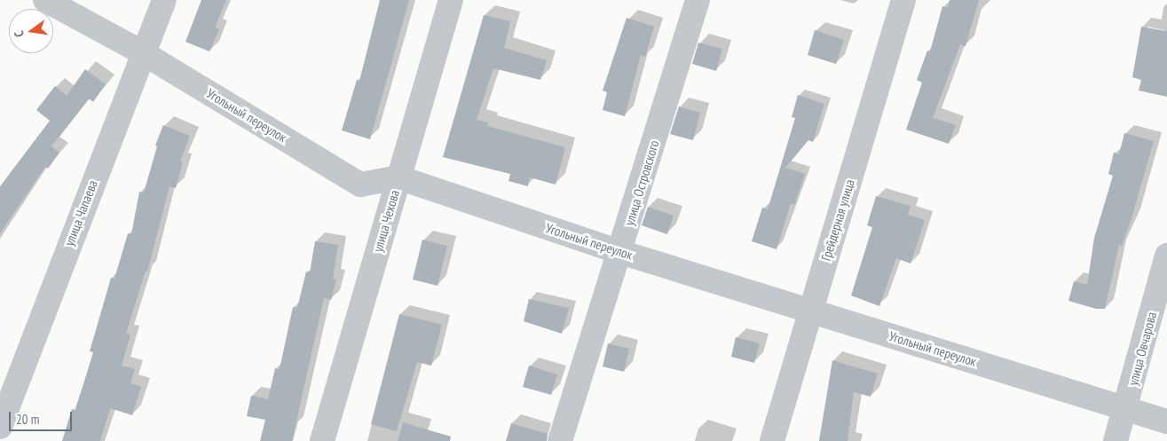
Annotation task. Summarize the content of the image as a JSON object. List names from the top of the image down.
{
  "streets": {
    "street": [
      "Угольный переулок",
      "улица Островского",
      "улица Чапаева",
      "Грейдерная улица",
      "улица Чехова",
      "улица Овчарова"
    ]
  },
  "crossings": [
    ["Угольный переулок", "улица Островского"],
    ["Угольный переулок", "улица Чапаева"],
    ["Угольный переулок", "Грейдерная улица"],
    ["Угольный переулок", "улица Чехова"],
    ["Угольный переулок", "улица Овчарова"]
  ],
  "scale_bar": "20 m",
  "north": "left"
}
